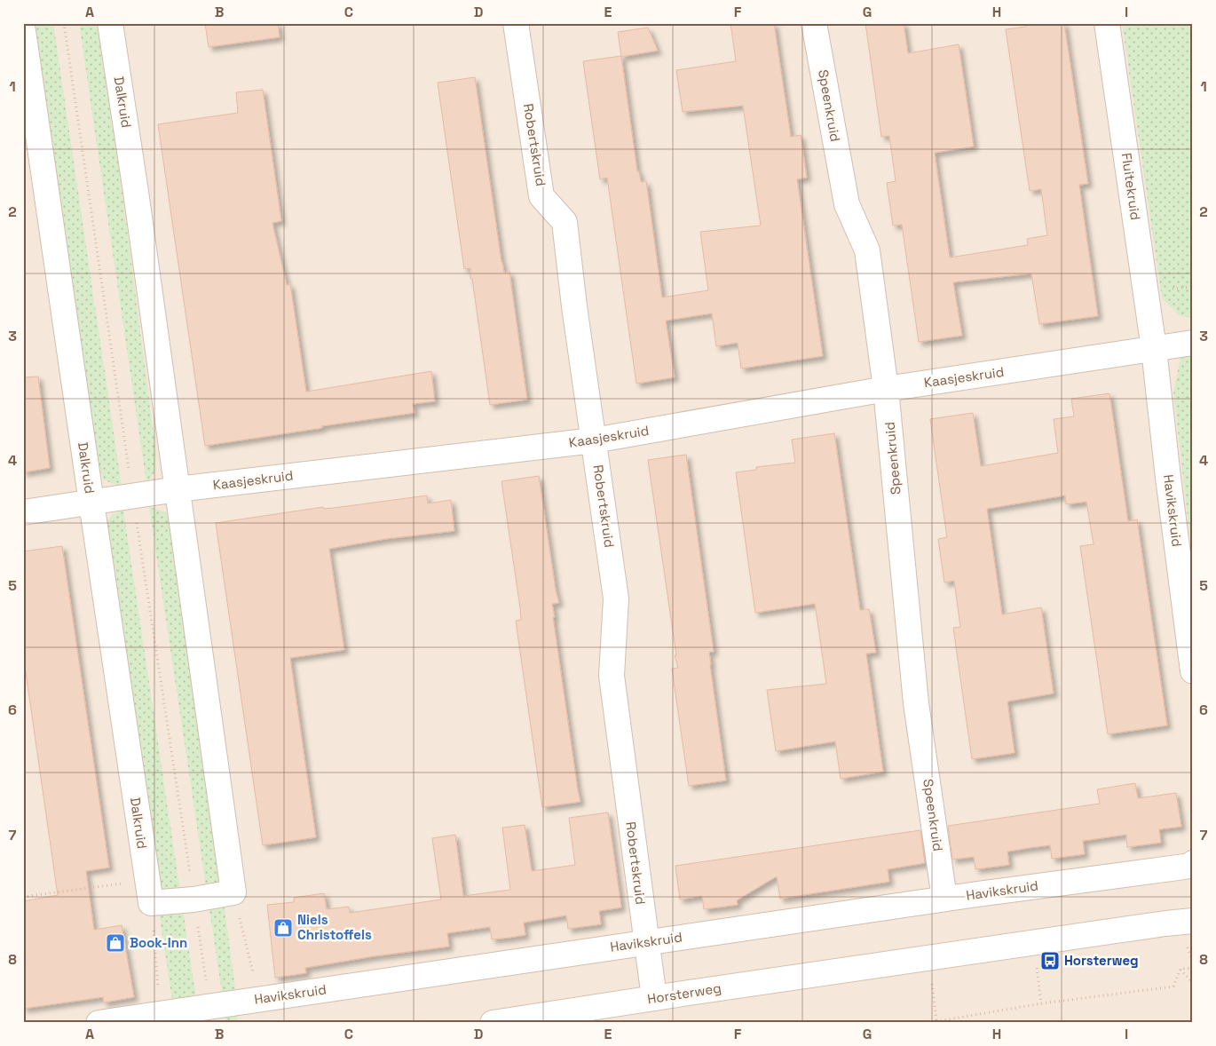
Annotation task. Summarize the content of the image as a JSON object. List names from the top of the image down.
{
  "streets": {
    "street": [
      "Dalkruid",
      "Speenkruid",
      "Robertskruid",
      "Fluitekruid",
      "Kaasjeskruid",
      "Havikskruid",
      "Horsterweg"
    ]
  },
  "crossings": [
    ["Dalkruid", "Kaasjeskruid"],
    ["Speenkruid", "Kaasjeskruid"],
    ["Speenkruid", "Havikskruid"],
    ["Robertskruid", "Kaasjeskruid"],
    ["Robertskruid", "Havikskruid"],
    ["Robertskruid", "Horsterweg"],
    ["Fluitekruid", "Kaasjeskruid"],
    ["Fluitekruid", "Havikskruid"],
    ["Kaasjeskruid", "Havikskruid"]
  ],
  "places": {
    "shop": ["Niels Christoffels", "Book-Inn"],
    "bus stop": ["Horsterweg"]
  },
  "grid": {
    "columns": [
      "A",
      "B",
      "C",
      "D",
      "E",
      "F",
      "G",
      "H",
      "I"
    ],
    "rows": [
      "1",
      "2",
      "3",
      "4",
      "5",
      "6",
      "7",
      "8"
    ]
  }
}
